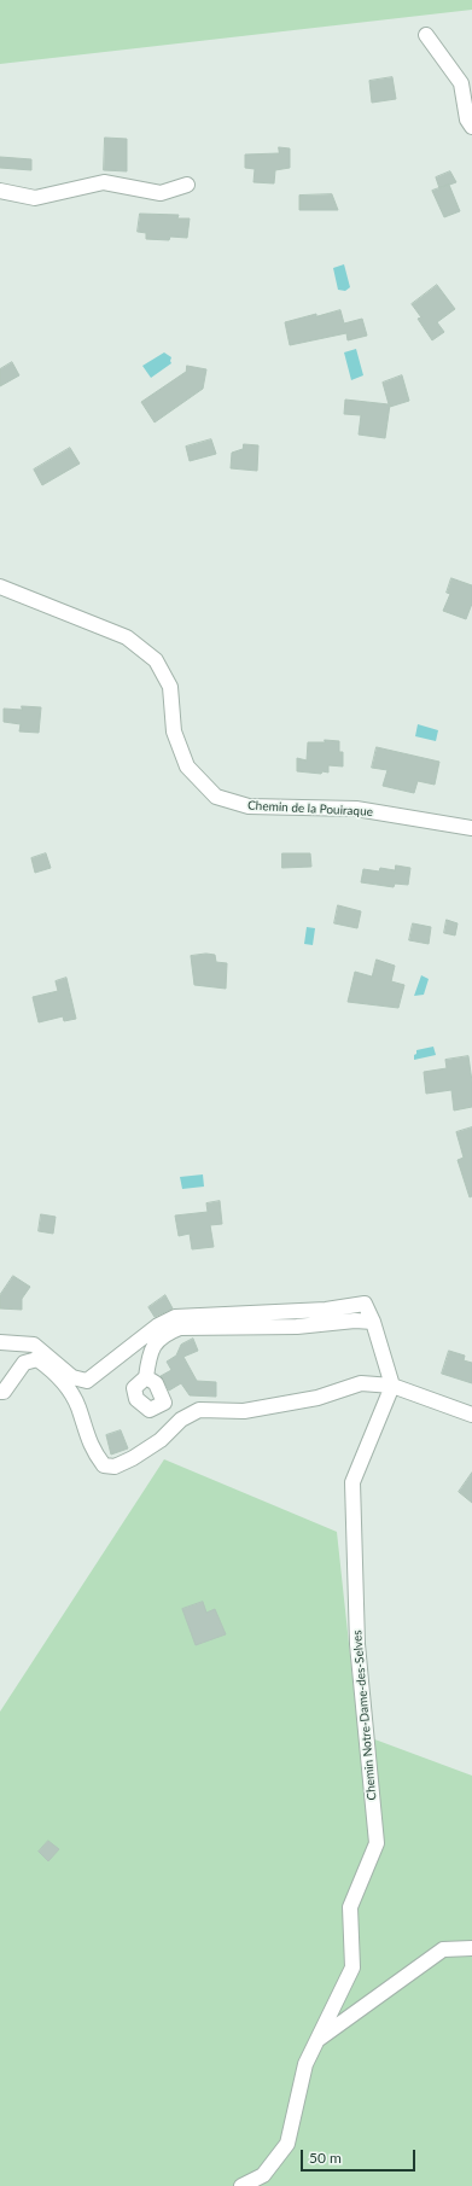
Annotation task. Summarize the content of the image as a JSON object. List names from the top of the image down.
{
  "streets": {
    "street": ["Chemin de la Pouiraque", "Chemin Notre-Dame-des-Selves"]
  },
  "scale_bar": "50 m"
}
